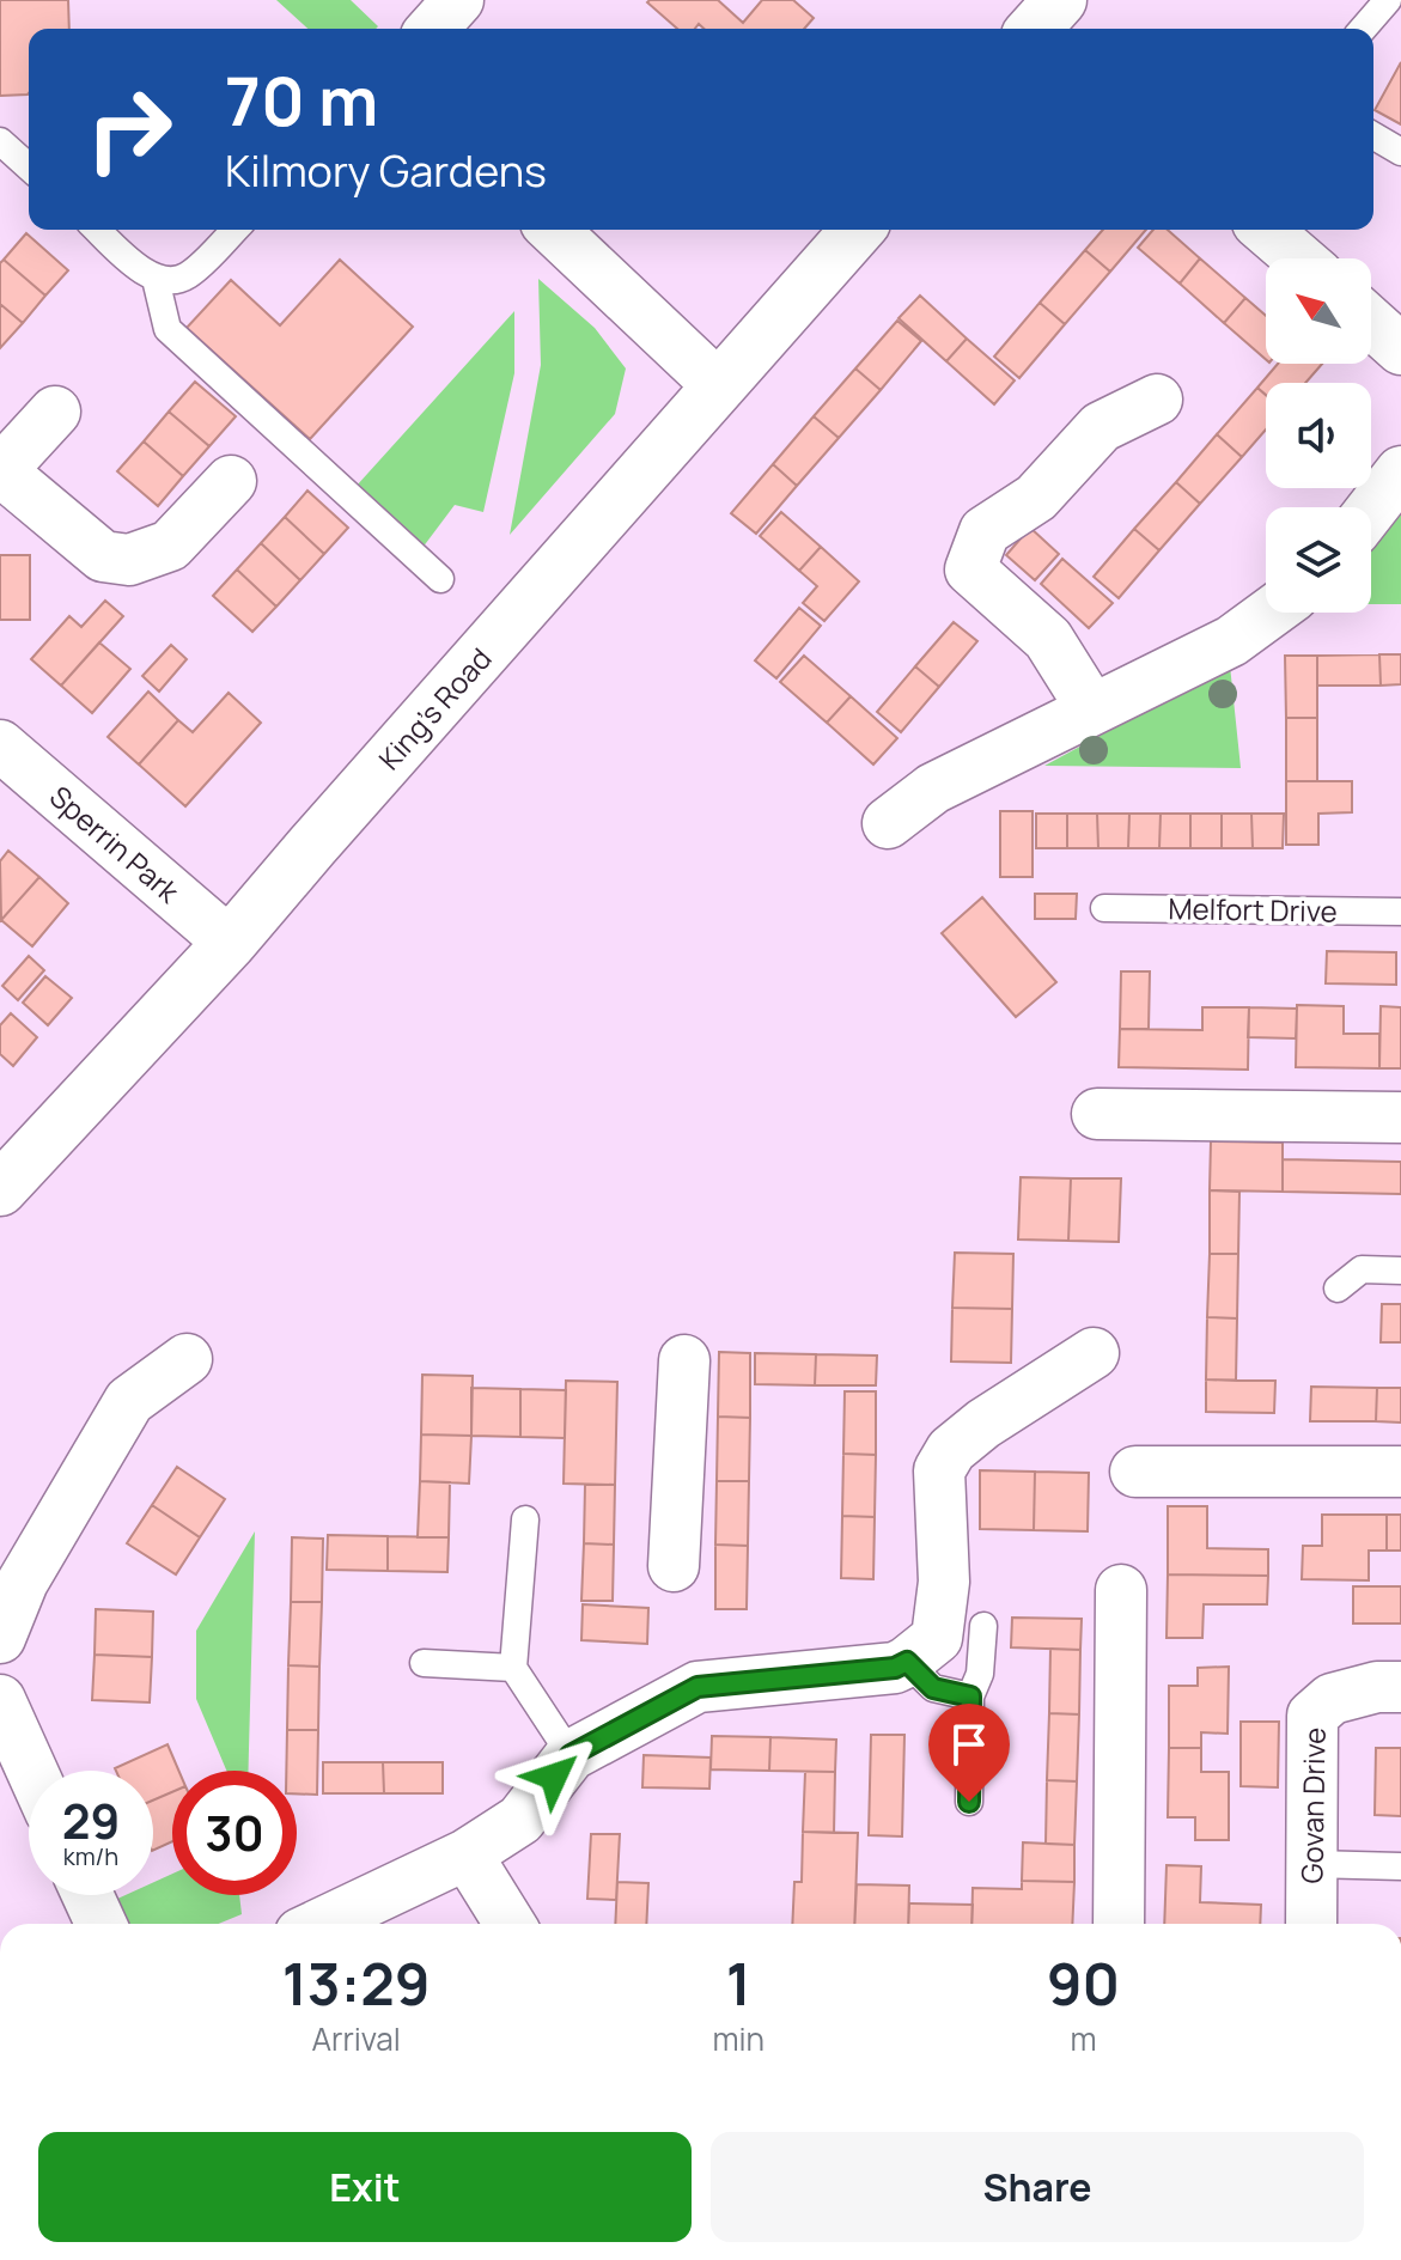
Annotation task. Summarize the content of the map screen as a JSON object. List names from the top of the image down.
{
  "streets": {
    "street": ["King's Road", "Sperrin Park", "Govan Drive"],
    "lane": ["Melfort Drive"]
  },
  "crossings": [
    ["King's Road", "Sperrin Park"]
  ],
  "north": "top left",
  "page": {
    "turn": ["70 m", "Kilmory Gardens"],
    "speed": "29 km/h",
    "limit": "30",
    "eta": [
      "13:29",
      "Arrival",
      "1",
      "min",
      "90",
      "m"
    ],
    "buttons": ["Exit", "Share"]
  }
}
